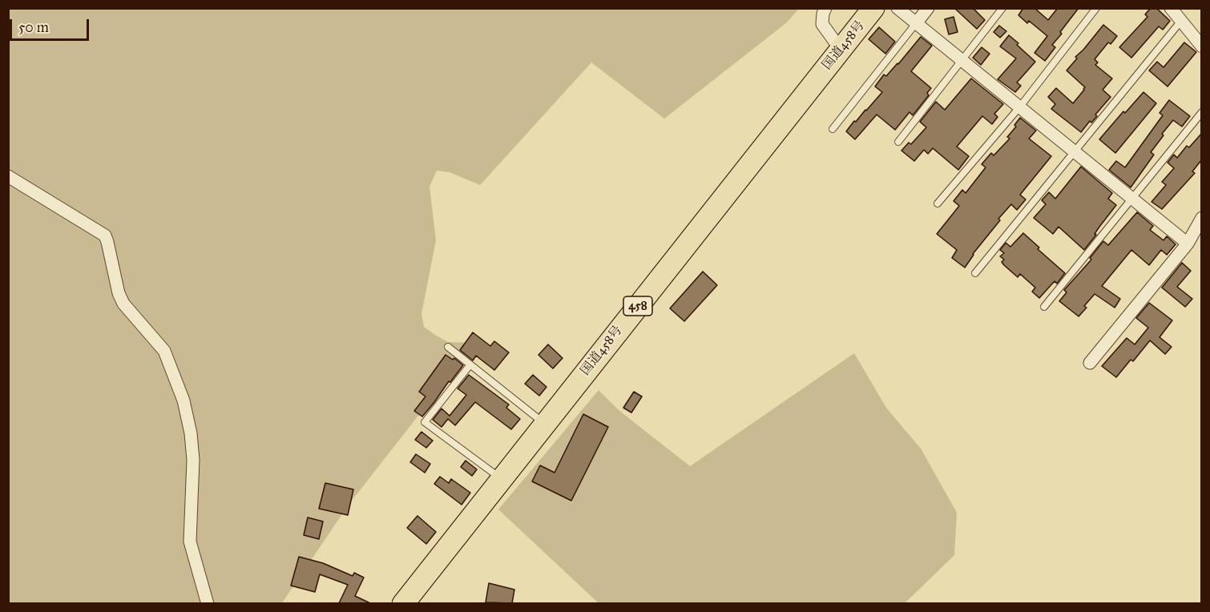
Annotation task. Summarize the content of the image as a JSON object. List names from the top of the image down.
{
  "streets": {
    "highway": ["国道458号", "458"]
  },
  "scale_bar": "50 m"
}
